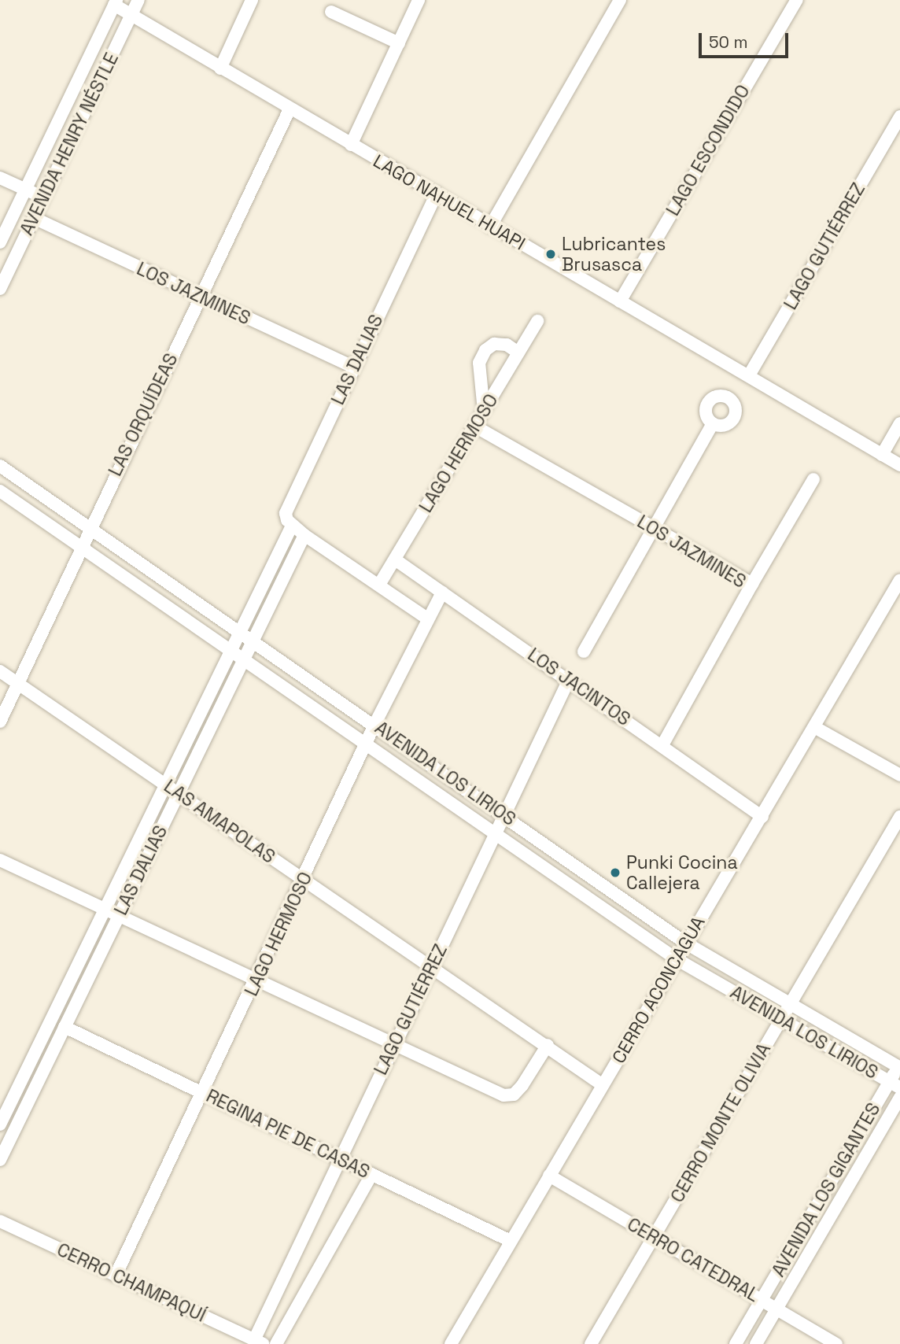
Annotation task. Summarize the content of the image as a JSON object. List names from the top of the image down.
{
  "streets": {
    "street": [
      "AVENIDA HENRY NÉSTLE",
      "LAGO ESCONDIDO",
      "LAGO NAHUEL HUAPI",
      "LAGO GUTIÉRREZ",
      "LOS JAZMINES",
      "LAS DALIAS",
      "LAS ORQUÍDEAS",
      "LAGO HERMOSO",
      "LOS JACINTOS",
      "AVENIDA LOS LIRIOS",
      "LAS AMAPOLAS",
      "CERRO ACONCAGUA",
      "CERRO MONTE OLIVIA",
      "REGINA PIE DE CASAS",
      "AVENIDA LOS GIGANTES",
      "CERRO CATEDRAL",
      "CERRO CHAMPAQUÍ"
    ]
  },
  "crossings": [
    ["AVENIDA HENRY NÉSTLE", "LAGO NAHUEL HUAPI"],
    ["AVENIDA HENRY NÉSTLE", "LOS JAZMINES"],
    ["LAGO ESCONDIDO", "LAGO NAHUEL HUAPI"],
    ["LAGO NAHUEL HUAPI", "LAGO GUTIÉRREZ"],
    ["LAGO NAHUEL HUAPI", "LAS DALIAS"],
    ["LAGO NAHUEL HUAPI", "LAS ORQUÍDEAS"],
    ["LAGO GUTIÉRREZ", "LOS JACINTOS"],
    ["LAGO GUTIÉRREZ", "AVENIDA LOS LIRIOS"],
    ["LAGO GUTIÉRREZ", "LAS AMAPOLAS"],
    ["LAGO GUTIÉRREZ", "REGINA PIE DE CASAS"],
    ["LAGO GUTIÉRREZ", "CERRO CHAMPAQUÍ"],
    ["LOS JAZMINES", "LAS DALIAS"],
    ["LOS JAZMINES", "LAS ORQUÍDEAS"],
    ["LOS JAZMINES", "LAGO HERMOSO"],
    ["LOS JAZMINES", "LOS JACINTOS"],
    ["LAS DALIAS", "AVENIDA LOS LIRIOS"],
    ["LAS DALIAS", "LAS AMAPOLAS"],
    ["LAS DALIAS", "REGINA PIE DE CASAS"],
    ["LAS ORQUÍDEAS", "AVENIDA LOS LIRIOS"],
    ["LAS ORQUÍDEAS", "LAS AMAPOLAS"],
    ["LAGO HERMOSO", "LOS JACINTOS"],
    ["LAGO HERMOSO", "AVENIDA LOS LIRIOS"],
    ["LAGO HERMOSO", "LAS AMAPOLAS"],
    ["LAGO HERMOSO", "REGINA PIE DE CASAS"],
    ["LAGO HERMOSO", "CERRO CHAMPAQUÍ"],
    ["LOS JACINTOS", "CERRO ACONCAGUA"],
    ["AVENIDA LOS LIRIOS", "CERRO ACONCAGUA"],
    ["AVENIDA LOS LIRIOS", "CERRO MONTE OLIVIA"],
    ["AVENIDA LOS LIRIOS", "AVENIDA LOS GIGANTES"],
    ["LAS AMAPOLAS", "CERRO ACONCAGUA"],
    ["CERRO ACONCAGUA", "REGINA PIE DE CASAS"],
    ["CERRO ACONCAGUA", "CERRO CATEDRAL"],
    ["CERRO MONTE OLIVIA", "CERRO CATEDRAL"],
    ["AVENIDA LOS GIGANTES", "CERRO CATEDRAL"]
  ],
  "places": ["Lubricantes Brusasca", "Punki Cocina Callejera"],
  "scale_bar": "50 m"
}
